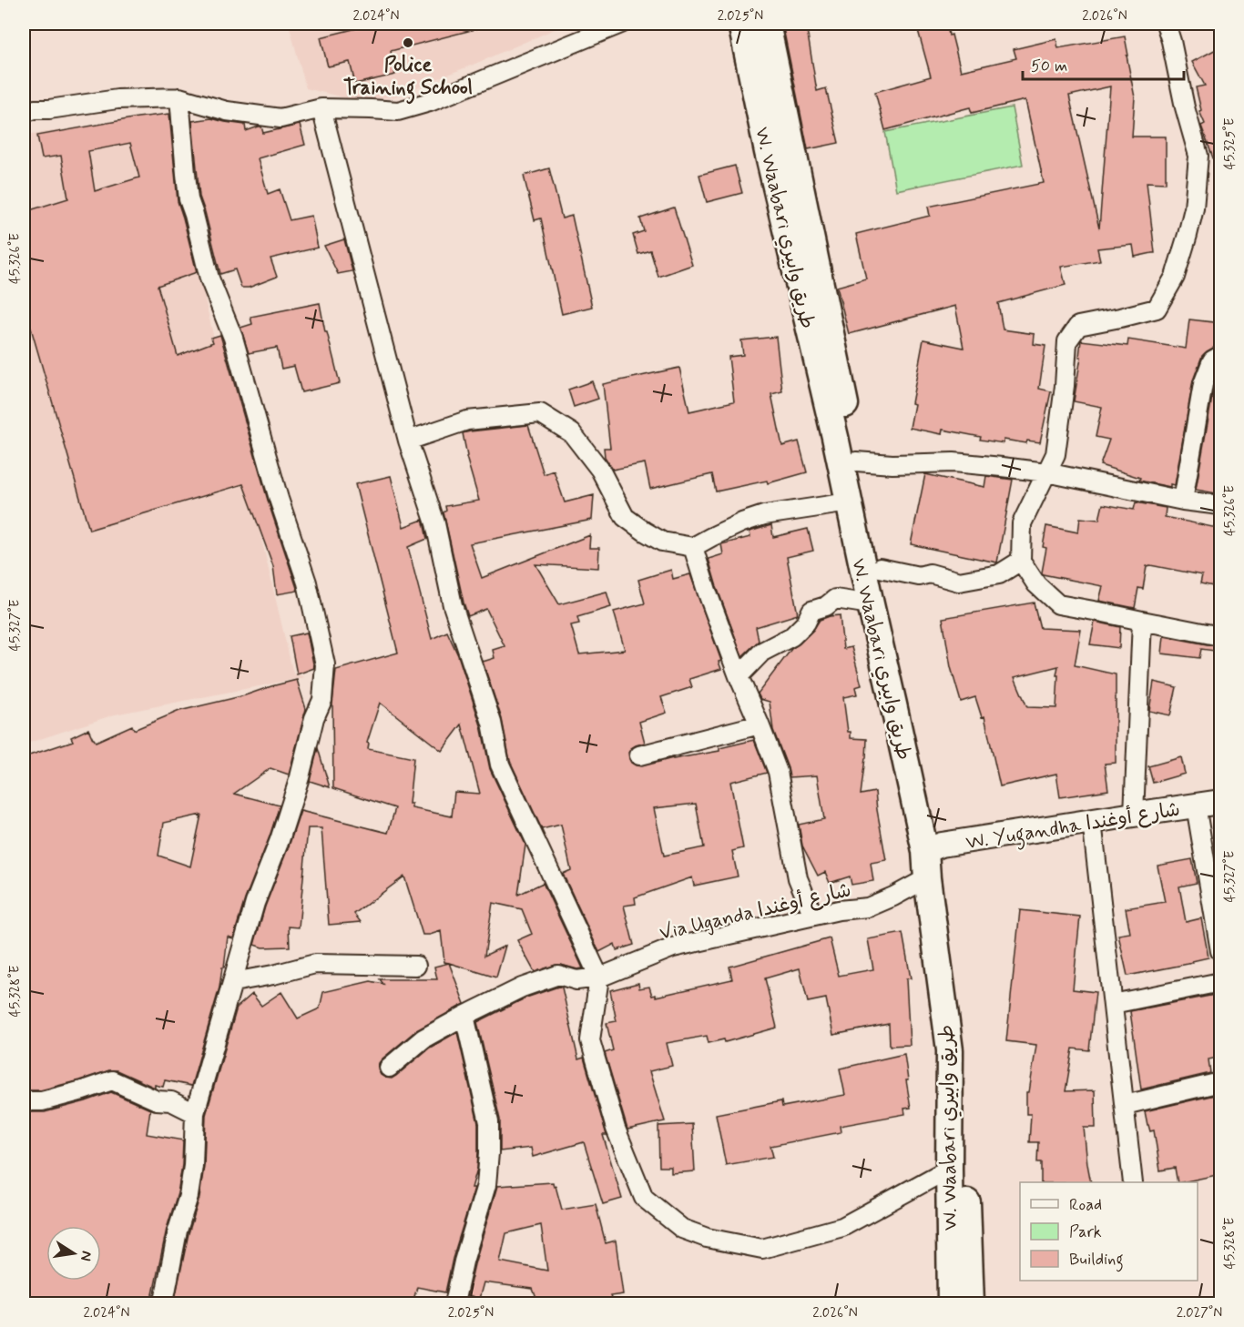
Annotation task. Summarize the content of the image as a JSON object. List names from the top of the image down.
{
  "streets": {
    "main road": ["W. Waabari طريق وابيري"],
    "street": ["W. Yugandha شارع أوغندا", "Via Uganda شارع أوغندا"]
  },
  "crossings": [
    ["W. Waabari طريق وابيري", "W. Yugandha شارع أوغندا"],
    ["W. Waabari طريق وابيري", "Via Uganda شارع أوغندا"]
  ],
  "places": ["Police Training School"],
  "legend": ["Road", "Park", "Building"],
  "scale_bar": "50 m",
  "north": "right",
  "coordinates": [
    "2.024°N",
    "2.025°N",
    "2.026°N",
    "45.325°E",
    "45.326°E",
    "45.327°E",
    "45.328°E",
    "2.027°N"
  ]
}
